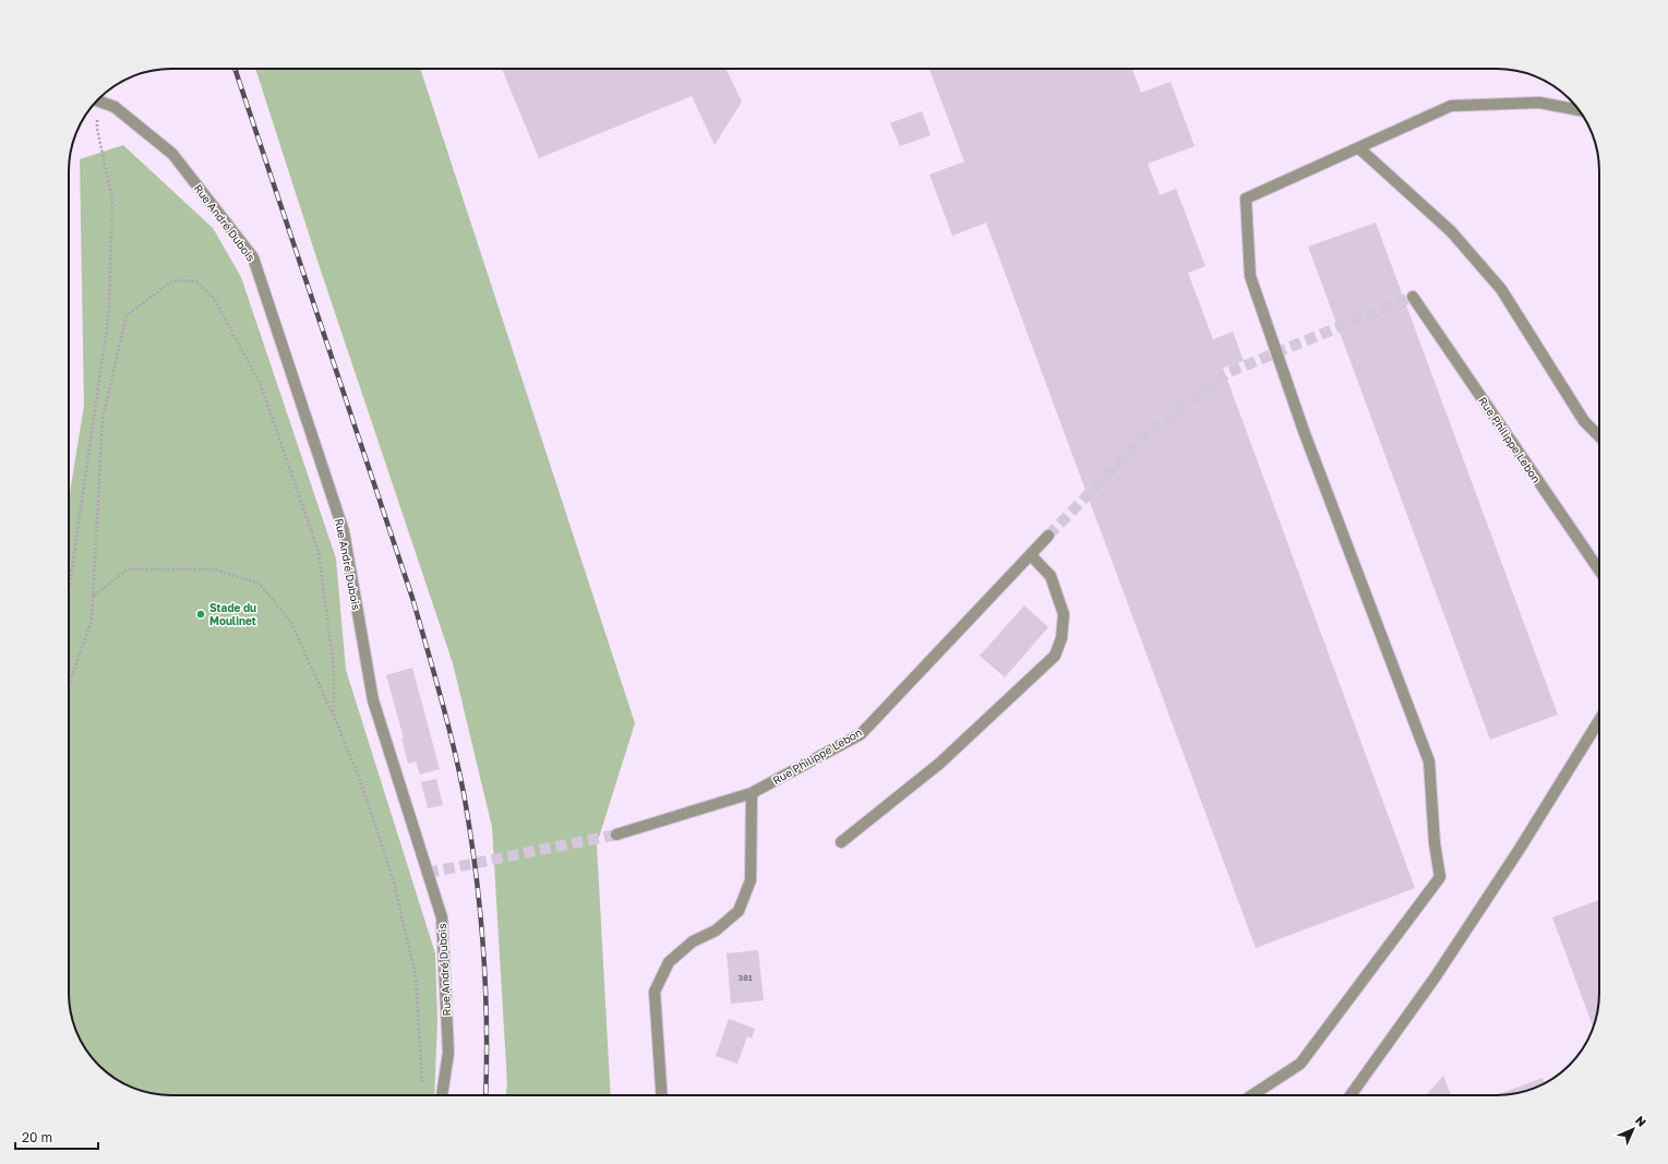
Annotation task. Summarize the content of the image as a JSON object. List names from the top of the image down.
{
  "streets": {
    "street": ["Rue André Dubois", "Rue Philippe Lebon"]
  },
  "places": ["Stade du Moulinet"],
  "house_numbers": ["381"],
  "scale_bar": "20 m",
  "north": "top right"
}
